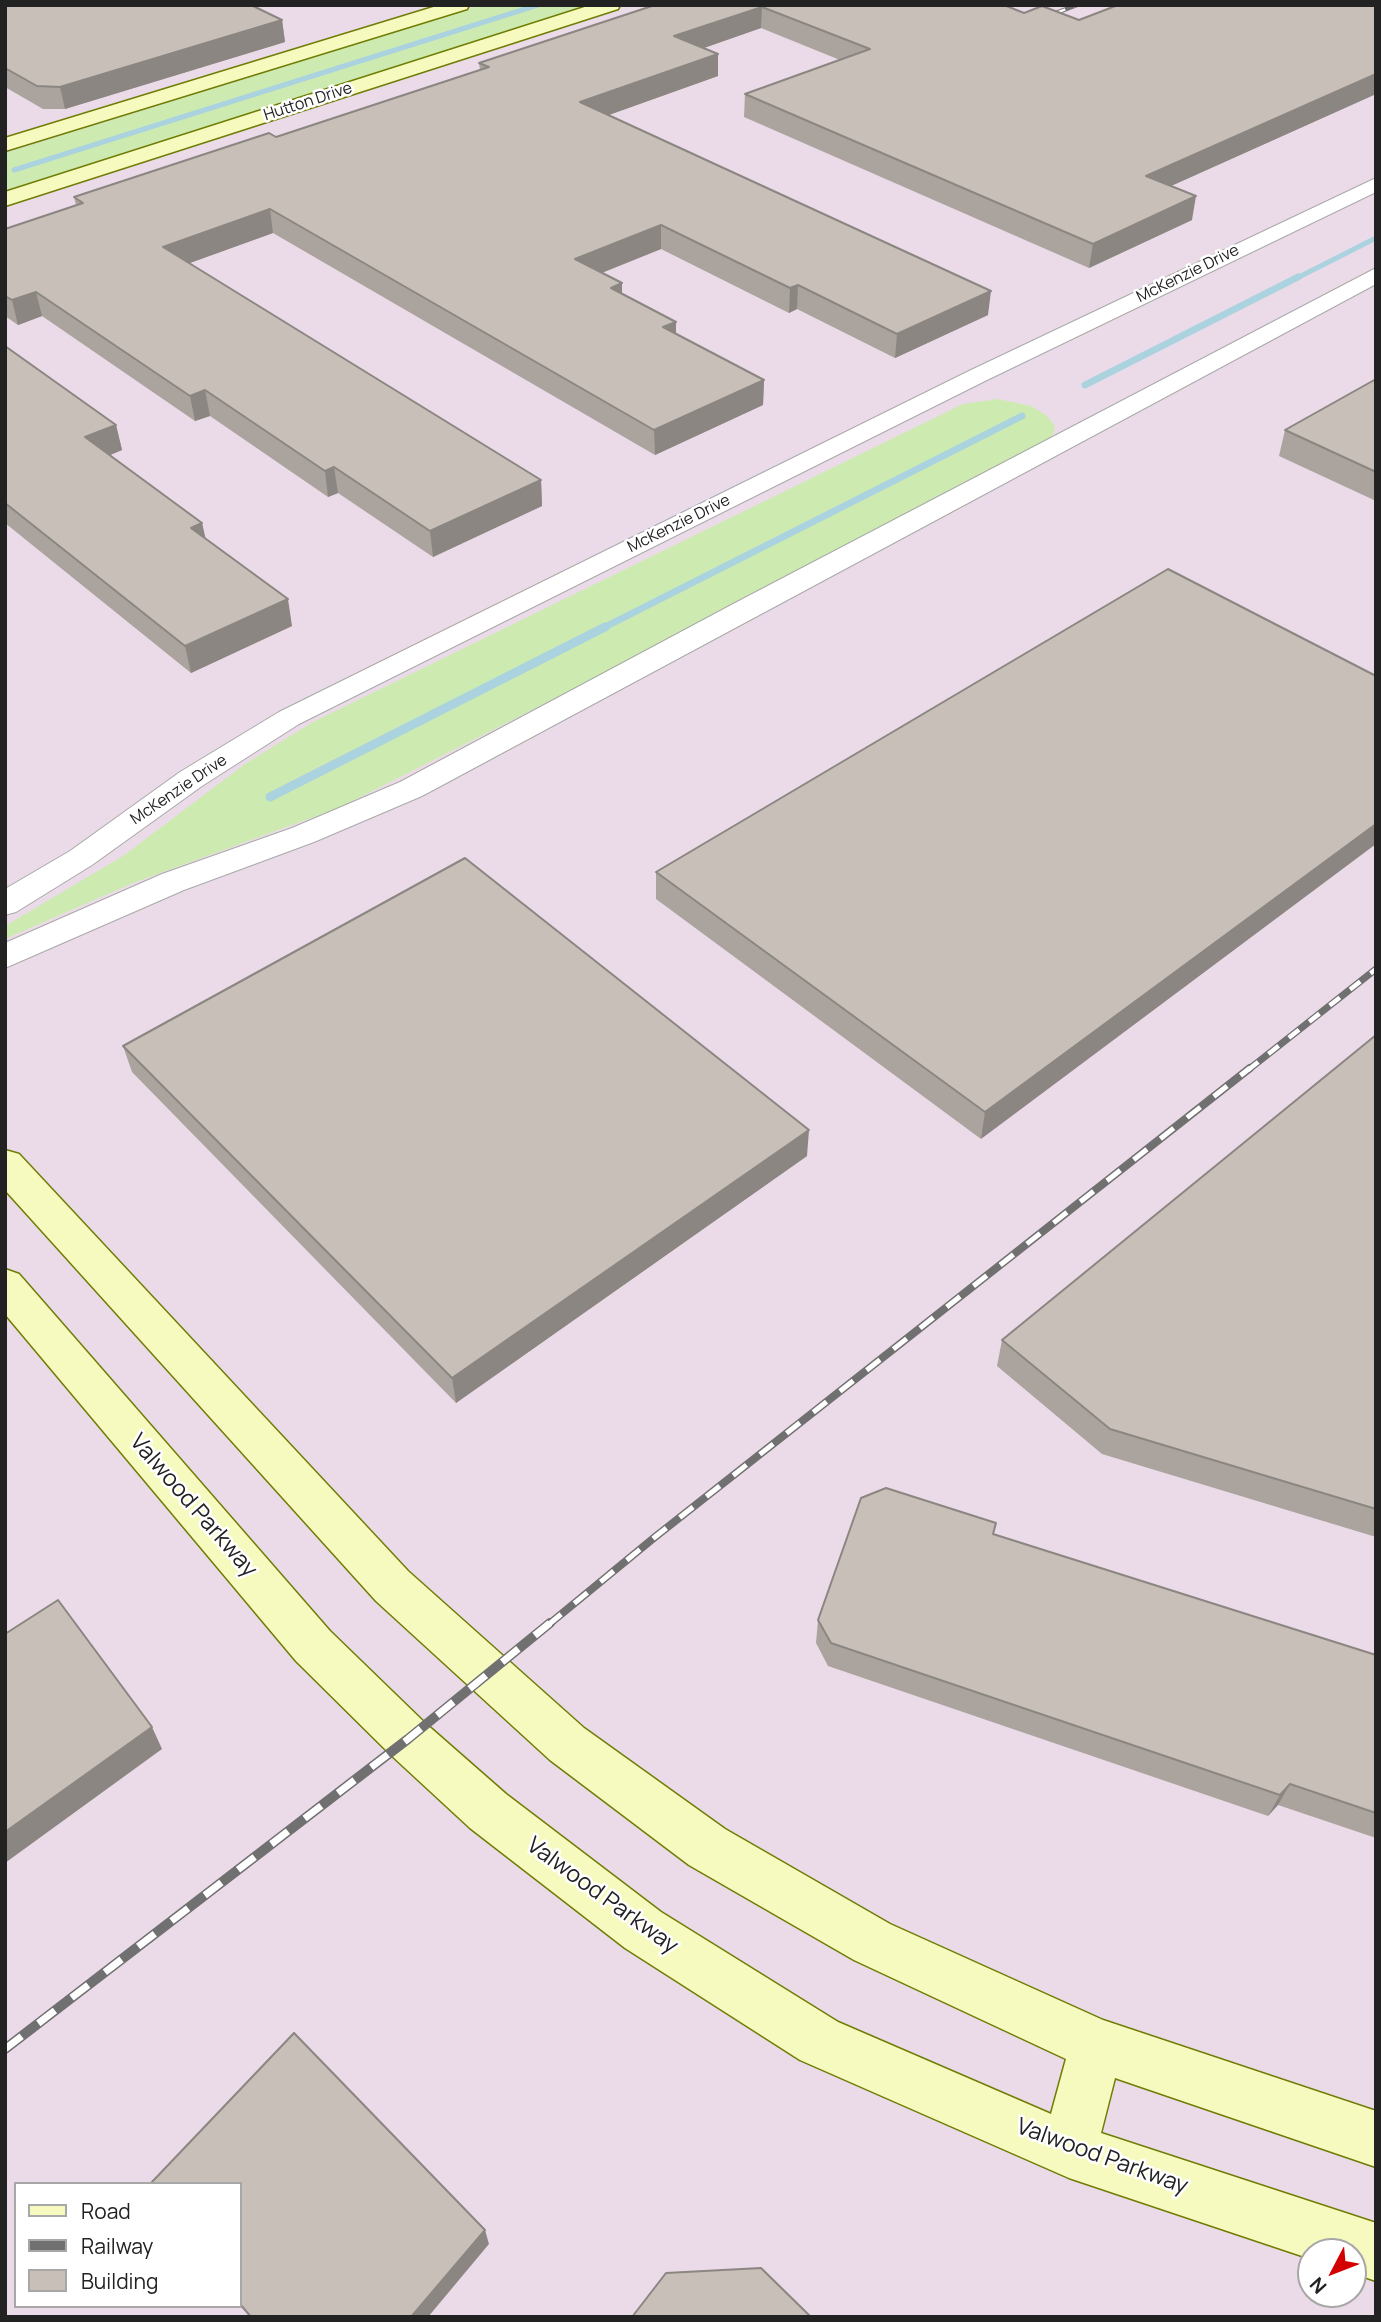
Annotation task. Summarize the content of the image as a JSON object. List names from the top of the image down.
{
  "streets": {
    "main road": ["Hutton Drive", "Valwood Parkway"],
    "street": ["McKenzie Drive"]
  },
  "legend": ["Road", "Railway", "Building"],
  "north": "bottom left"
}
